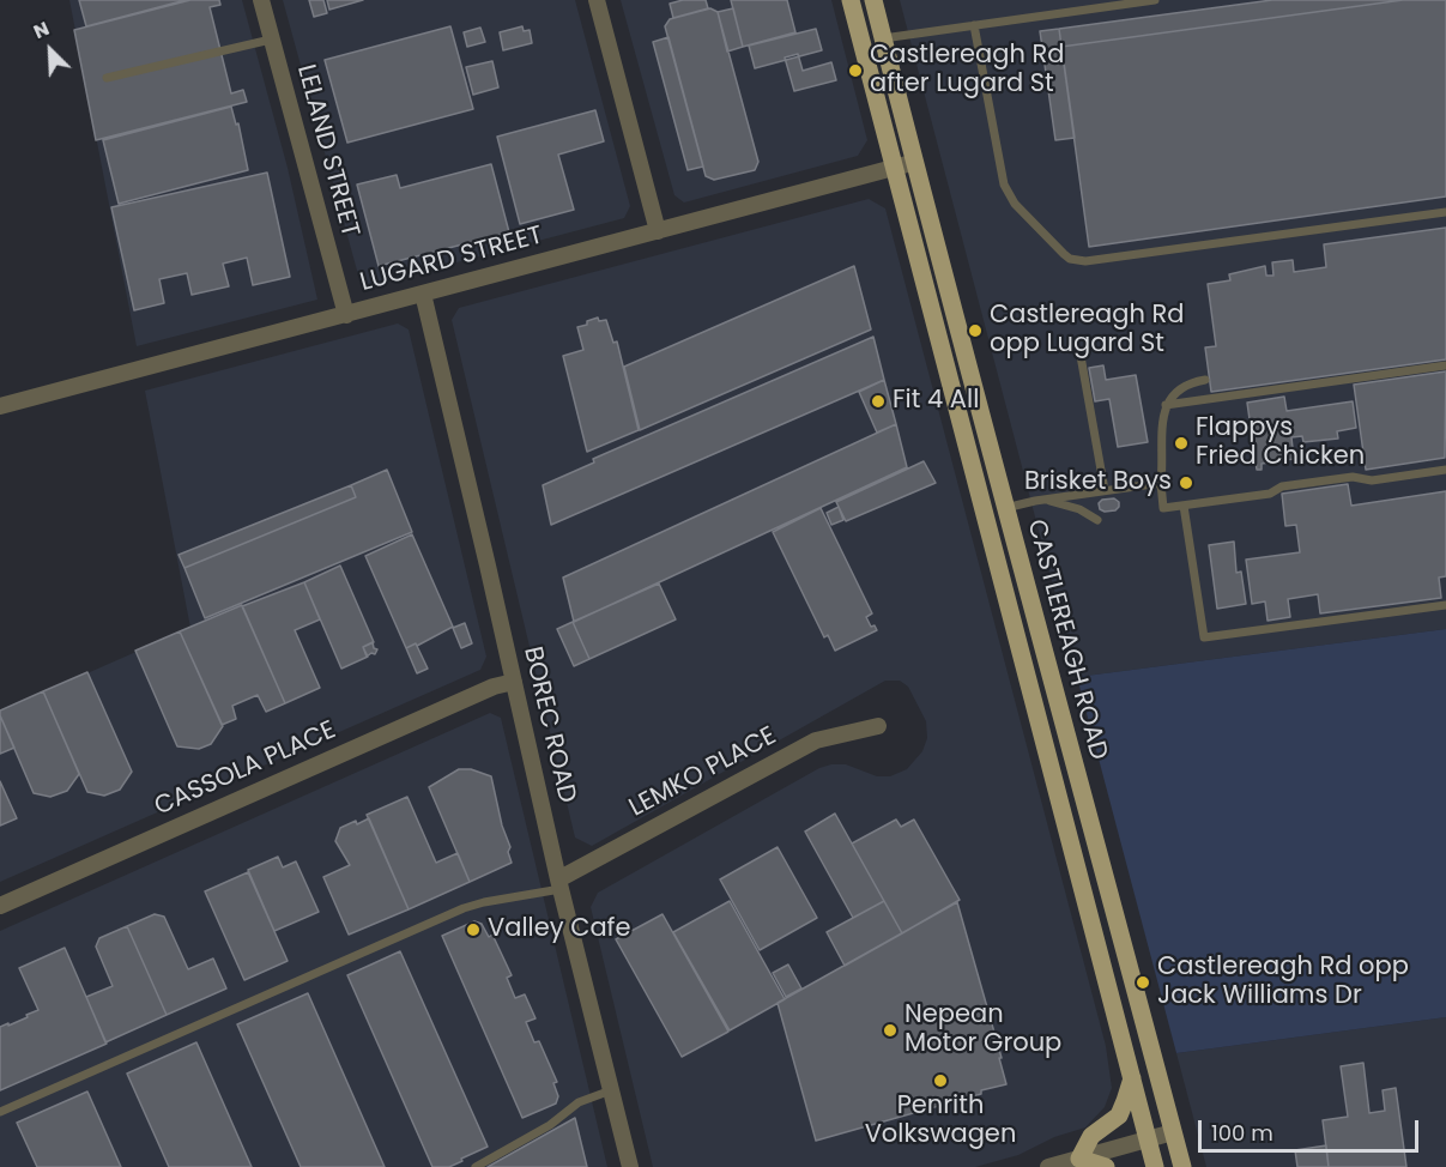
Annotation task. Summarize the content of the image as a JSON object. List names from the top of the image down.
{
  "streets": {
    "main road": ["CASTLEREAGH ROAD"],
    "street": [
      "LELAND STREET",
      "LUGARD STREET",
      "BOREC ROAD",
      "CASSOLA PLACE",
      "LEMKO PLACE"
    ]
  },
  "crossings": [
    ["LELAND STREET", "LUGARD STREET"],
    ["LUGARD STREET", "CASTLEREAGH ROAD"],
    ["LUGARD STREET", "BOREC ROAD"],
    ["BOREC ROAD", "CASSOLA PLACE"],
    ["BOREC ROAD", "LEMKO PLACE"]
  ],
  "places": [
    "Castlereagh Rd after Lugard St",
    "Castlereagh Rd opp Lugard St",
    "Fit 4 All",
    "Flappys Fried Chicken",
    "Brisket Boys",
    "Valley Cafe",
    "Castlereagh Rd opp Jack Williams Dr",
    "Nepean Motor Group",
    "Penrith Volkswagen"
  ],
  "scale_bar": "100 m",
  "north": "top left"
}
